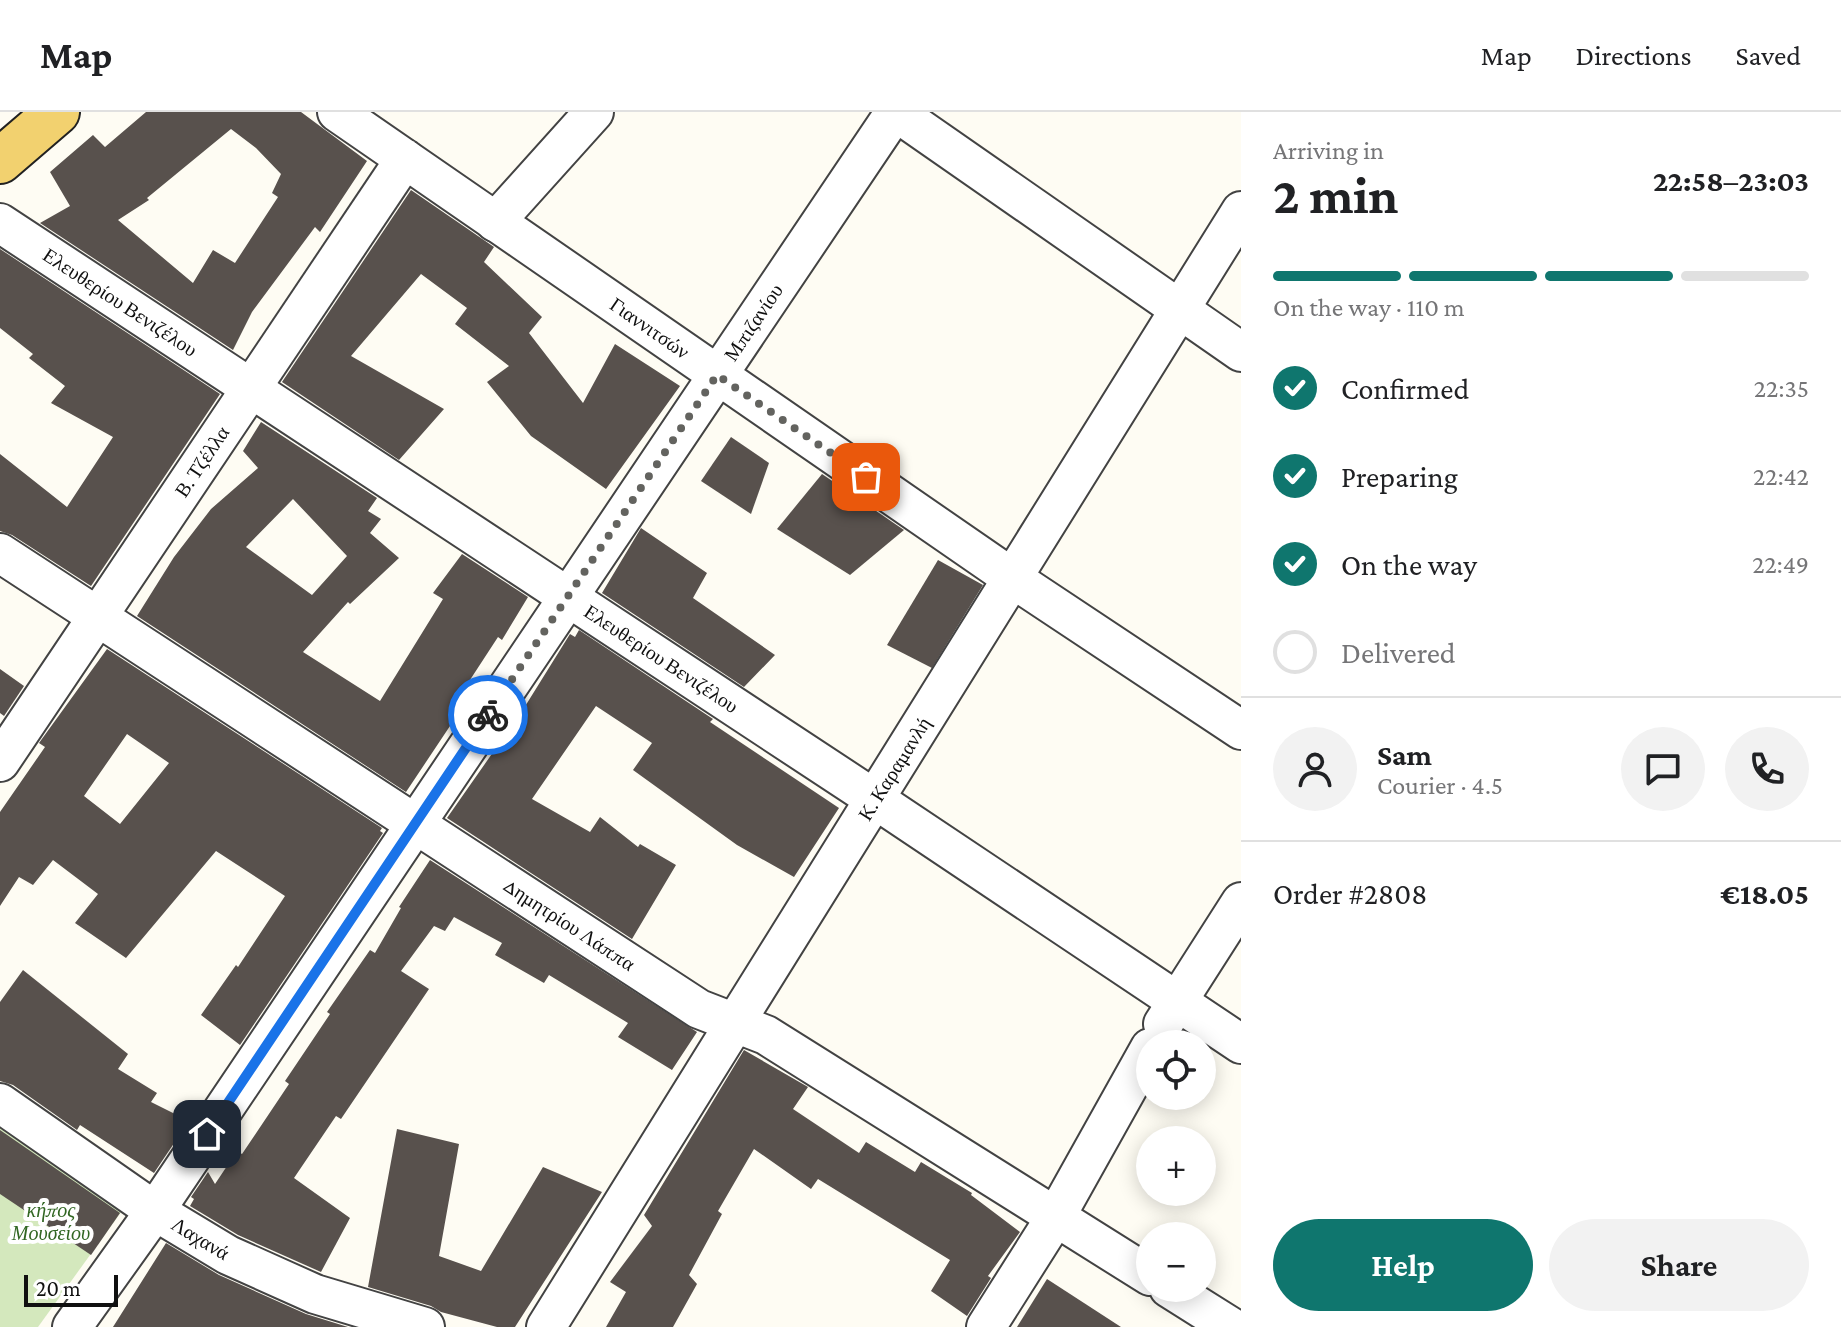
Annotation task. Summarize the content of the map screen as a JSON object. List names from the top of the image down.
{
  "streets": {
    "street": [
      "Ελευθερίου Βενιζέλου",
      "Μπιζανίου",
      "Γιαννιτσών",
      "Β. Τζέλλα",
      "Κ. Καραμανλή",
      "Δημητρίου Λάππα",
      "Λαχανά"
    ]
  },
  "crossings": [
    ["Ελευθερίου Βενιζέλου", "Μπιζανίου"],
    ["Ελευθερίου Βενιζέλου", "Β. Τζέλλα"],
    ["Ελευθερίου Βενιζέλου", "Κ. Καραμανλή"],
    ["Μπιζανίου", "Γιαννιτσών"],
    ["Μπιζανίου", "Δημητρίου Λάππα"],
    ["Μπιζανίου", "Λαχανά"],
    ["Γιαννιτσών", "Β. Τζέλλα"],
    ["Γιαννιτσών", "Κ. Καραμανλή"],
    ["Β. Τζέλλα", "Δημητρίου Λάππα"],
    ["Κ. Καραμανλή", "Δημητρίου Λάππα"]
  ],
  "parks": ["κήπος Μουσείου"],
  "scale_bar": "20 m",
  "page": {
    "header": "Map",
    "nav": ["Map", "Directions", "Saved"],
    "heading": ["2 min", "Arriving in", "22:58–23:03"],
    "panel": [
      "Sam",
      "Courier · 4.5",
      "Order #2808",
      "€18.05"
    ],
    "bar": "On the way · 110 m",
    "list": [
      ["Confirmed", "22:35"],
      ["Preparing", "22:42"],
      ["On the way", "22:49"],
      "Delivered"
    ],
    "map_buttons": ["+", "−"],
    "buttons": ["Help", "Share"],
    "scale": "20 m"
  }
}
